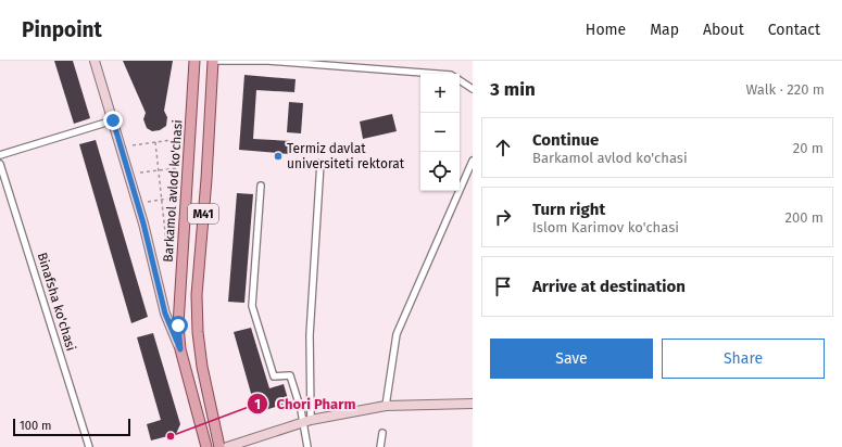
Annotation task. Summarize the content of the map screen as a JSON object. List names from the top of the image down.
{
  "streets": {
    "main road": ["Barkamol avlod ko'chasi", "M41"],
    "street": ["Binafsha ko'chasi"]
  },
  "crossings": [
    ["Barkamol avlod ko'chasi", "M41"]
  ],
  "places": ["Termiz davlat universiteti rektorat", "Chori Pharm"],
  "scale_bar": "100 m",
  "page": {
    "header": "Pinpoint",
    "nav": [
      "Home",
      "Map",
      "About",
      "Contact"
    ],
    "heading": ["3 min", "Walk · 220 m"],
    "map_buttons": ["+", "−"],
    "list": [
      ["Continue", "Barkamol avlod ko'chasi", "20 m"],
      ["Turn right", "Islom Karimov ko'chasi", "200 m"],
      "Arrive at destination"
    ],
    "buttons": ["Save", "Share"],
    "scale": "100 m"
  }
}
